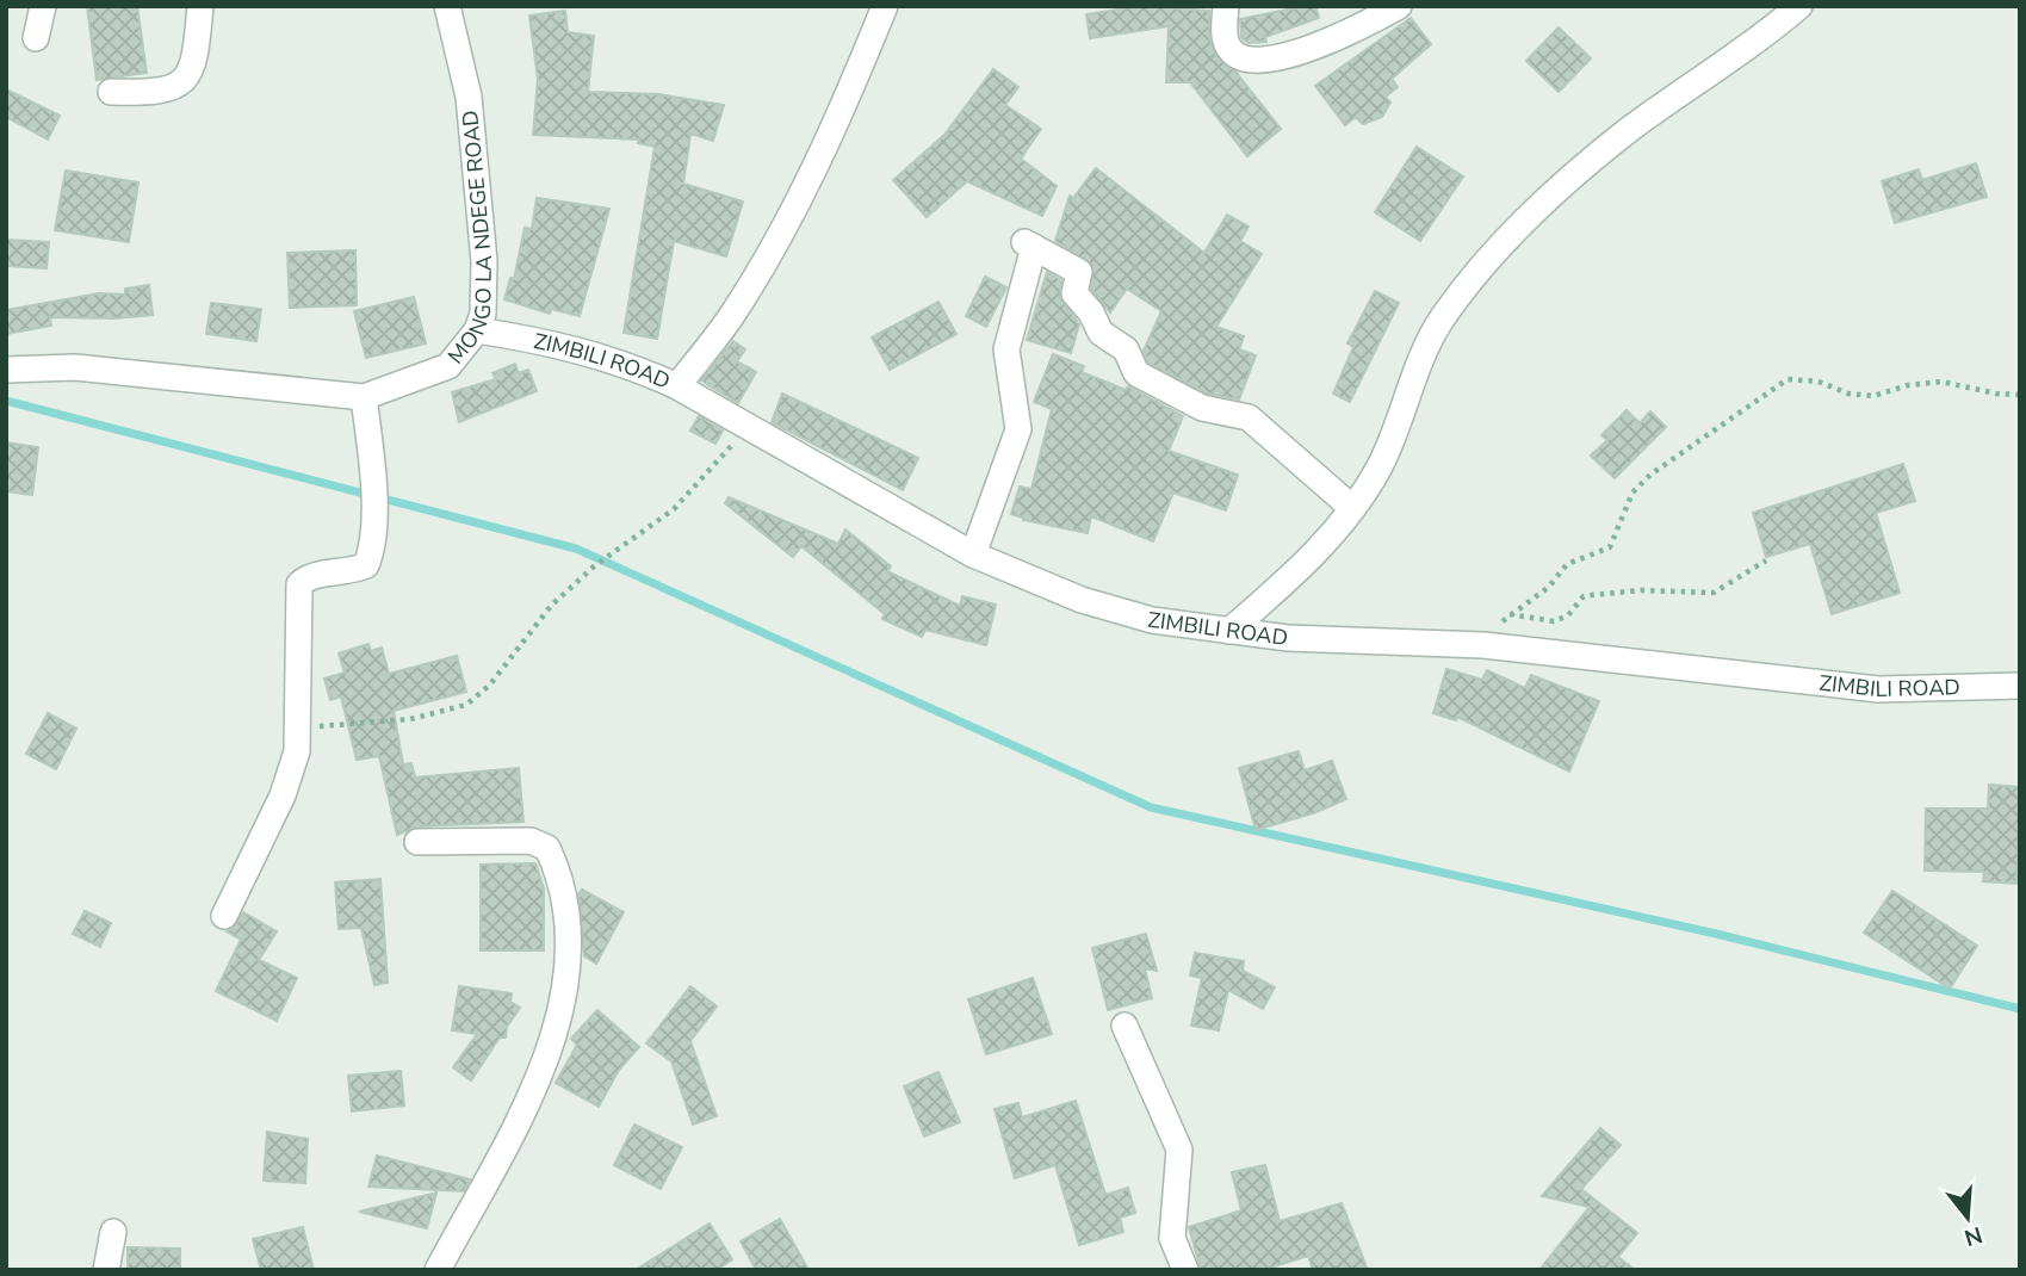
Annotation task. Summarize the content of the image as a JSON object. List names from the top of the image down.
{
  "streets": {
    "street": ["MONGO LA NDEGE ROAD", "ZIMBILI ROAD"]
  },
  "crossings": [
    ["MONGO LA NDEGE ROAD", "ZIMBILI ROAD"]
  ],
  "north": "bottom"
}
